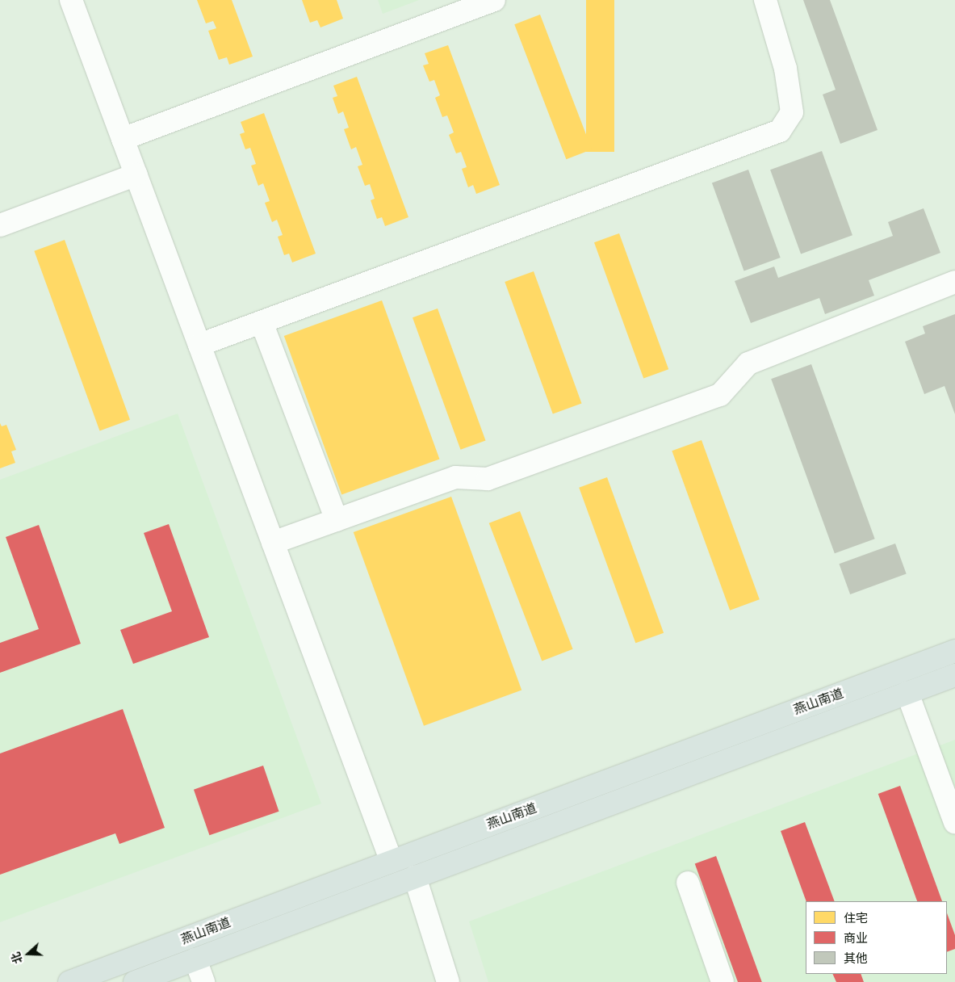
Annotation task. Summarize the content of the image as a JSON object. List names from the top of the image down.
{
  "streets": {
    "main road": ["燕山南道"]
  },
  "legend": ["住宅", "商业", "其他"],
  "north": "left"
}
